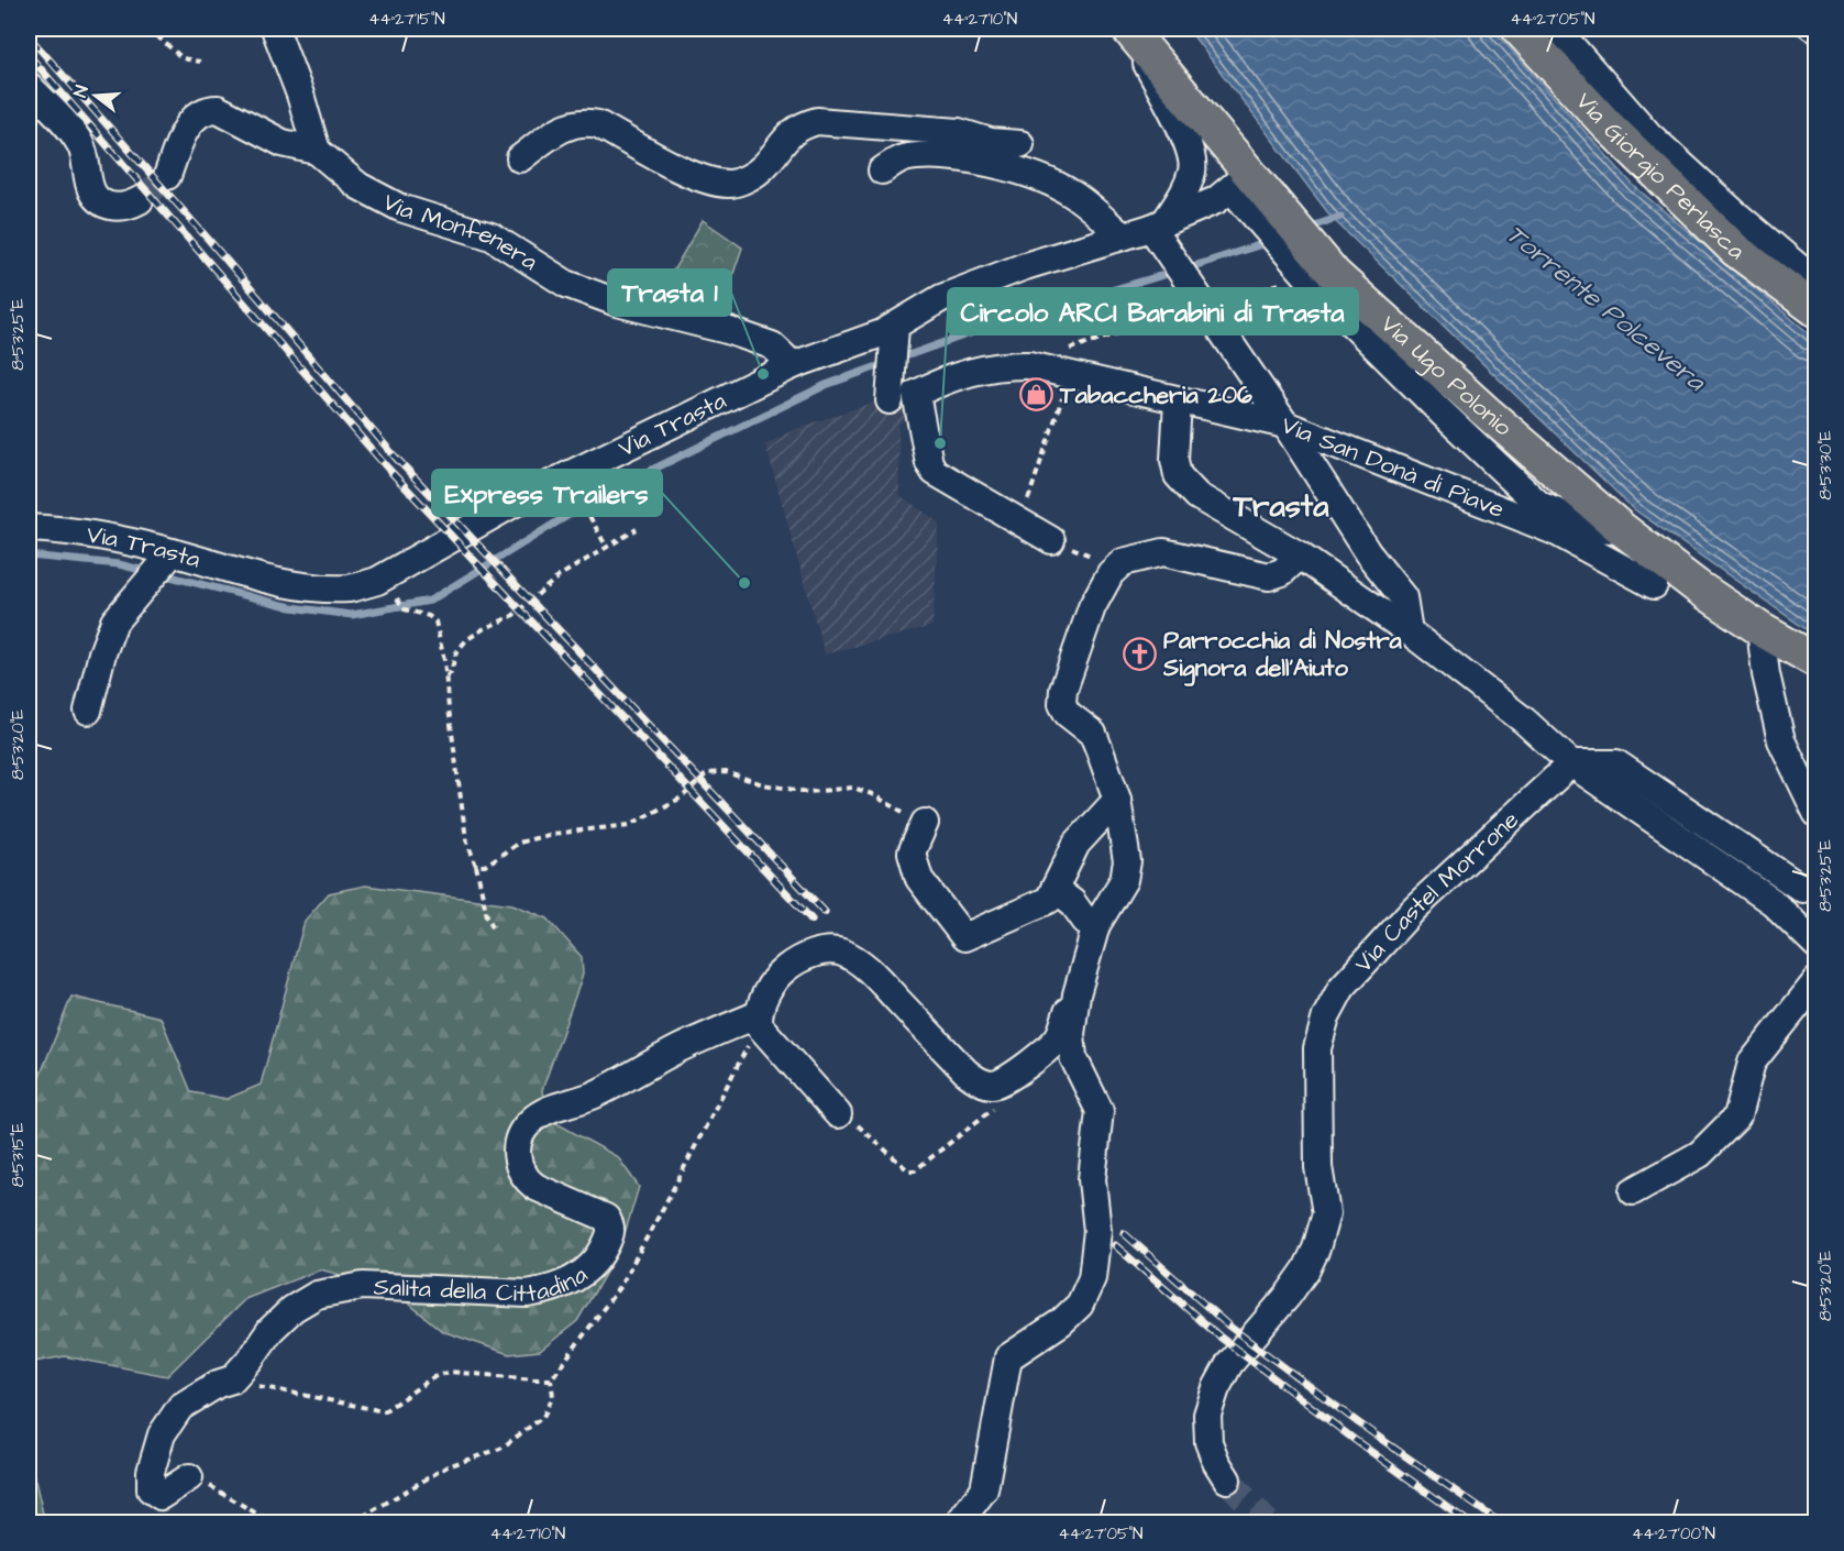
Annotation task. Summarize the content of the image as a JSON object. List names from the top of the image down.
{
  "streets": {
    "main road": ["Via Giorgio Perlasca", "Via Ugo Polonio"],
    "street": [
      "Via Monfenera",
      "Via Trasta",
      "Via San Donà di Piave",
      "Via Castel Morrone",
      "Salita della Cittadina"
    ]
  },
  "crossings": [
    ["Via Monfenera", "Via Trasta"],
    ["Via Ugo Polonio", "Via Trasta"],
    ["Via Ugo Polonio", "Via San Donà di Piave"]
  ],
  "districts": ["Trasta"],
  "water": ["Torrente Polcevera"],
  "places": {
    "other": ["Trasta 1", "Circolo ARCI Barabini di Trasta", "Express Trailers"],
    "shop": ["Tabaccheria 206"],
    "church": ["Parrocchia di Nostra Signora dell'Aiuto"]
  },
  "north": "left",
  "coordinates": [
    "44°27'15\"N",
    "44°27'10\"N",
    "44°27'05\"N",
    "8°53'25\"E",
    "8°53'30\"E",
    "8°53'20\"E",
    "8°53'15\"E",
    "44°27'00\"N"
  ]
}
